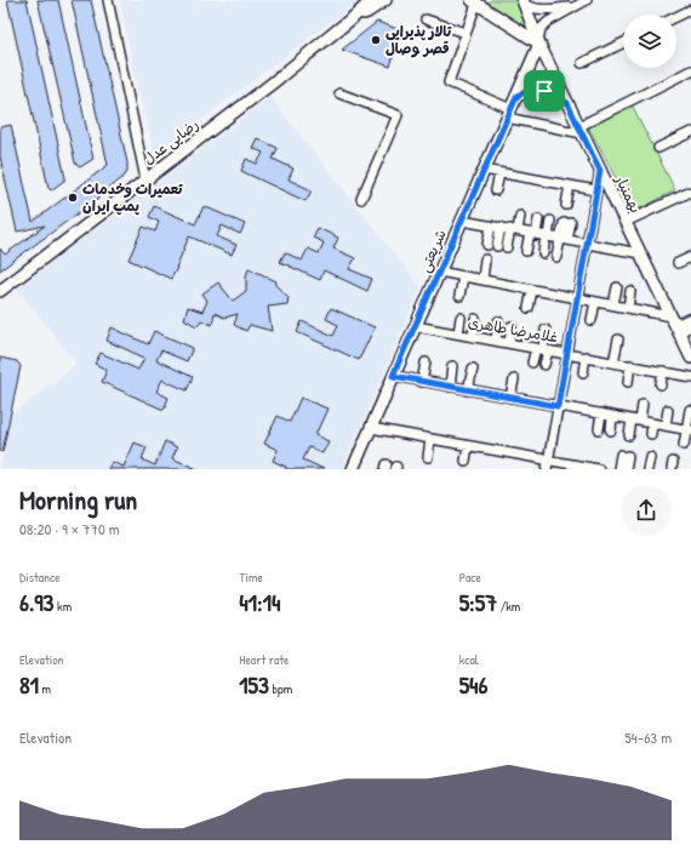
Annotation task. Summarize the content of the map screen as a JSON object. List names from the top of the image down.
{
  "streets": {
    "main road": ["رضایی عدل", "بهمنیار", "شریعتی"],
    "street": ["غلامرضا طاهری"]
  },
  "crossings": [
    ["بهمنیار", "شریعتی"],
    ["شریعتی", "غلامرضا طاهری"]
  ],
  "places": ["تالار پذیرایی قصر وصال", "تعمیرات وخدمات پمپ ایران"],
  "page": {
    "heading": ["Morning run", "08:20 · 9 × 770 m"],
    "stats": [
      ["Distance", "6.93 km"],
      ["Time", "41:14"],
      ["Pace", "5:57 /km"],
      ["Elevation", "81 m"],
      ["Heart rate", "153 bpm"],
      ["kcal", "546"]
    ],
    "chart": ["Elevation", "54–63 m"]
  }
}
